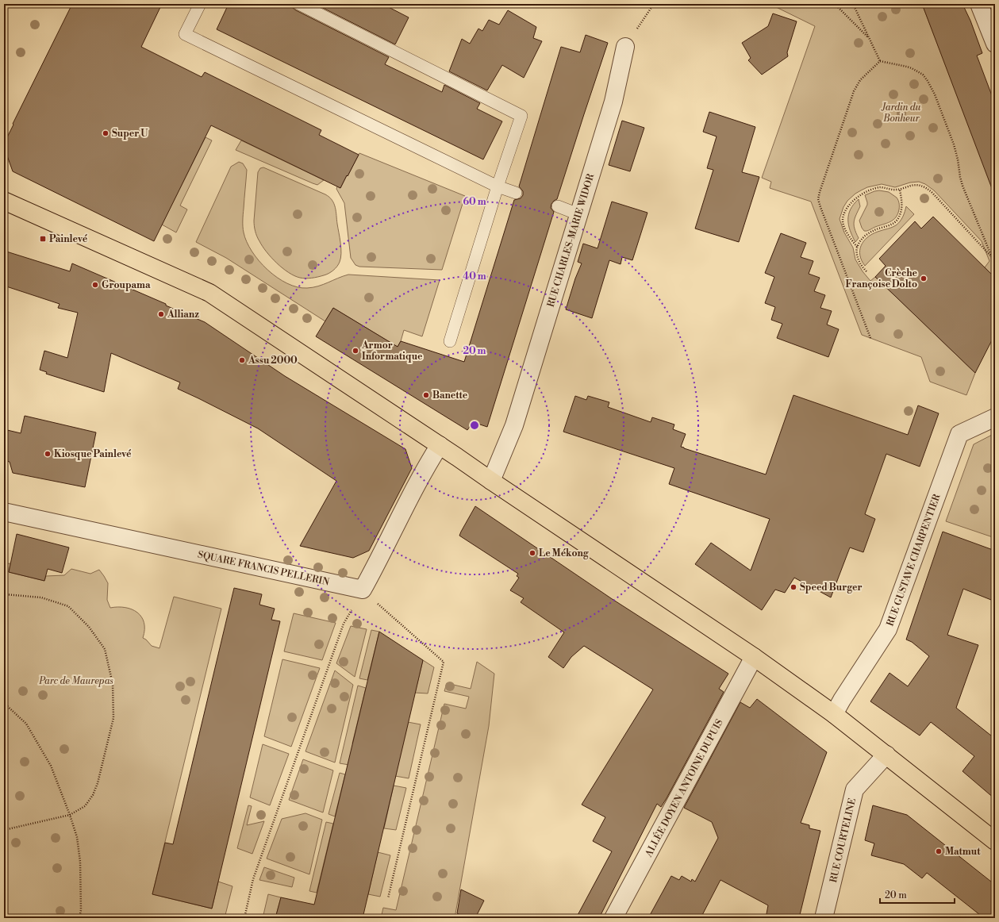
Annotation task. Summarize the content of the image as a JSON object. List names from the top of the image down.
{
  "streets": {
    "street": [
      "RUE CHARLES-MARIE WIDOR",
      "RUE GUSTAVE CHARPENTIER",
      "SQUARE FRANCIS PELLERIN",
      "ALLÉE DOYEN ANTOINE DUPUIS",
      "RUE COURTELINE"
    ]
  },
  "parks": ["Jardin du Bonheur", "Parc de Maurepas"],
  "places": {
    "other": [
      "Super U",
      "Crèche Françoise Dolto",
      "Groupama",
      "Allianz",
      "Armor Informatique",
      "Assu 2000",
      "Banette",
      "Kiosque Painlevé",
      "Le Mékong",
      "Speed Burger",
      "Matmut"
    ],
    "transit": ["Painlevé"]
  },
  "scale_bar": "20 m",
  "rings": ["60 m", "40 m", "20 m"]
}
